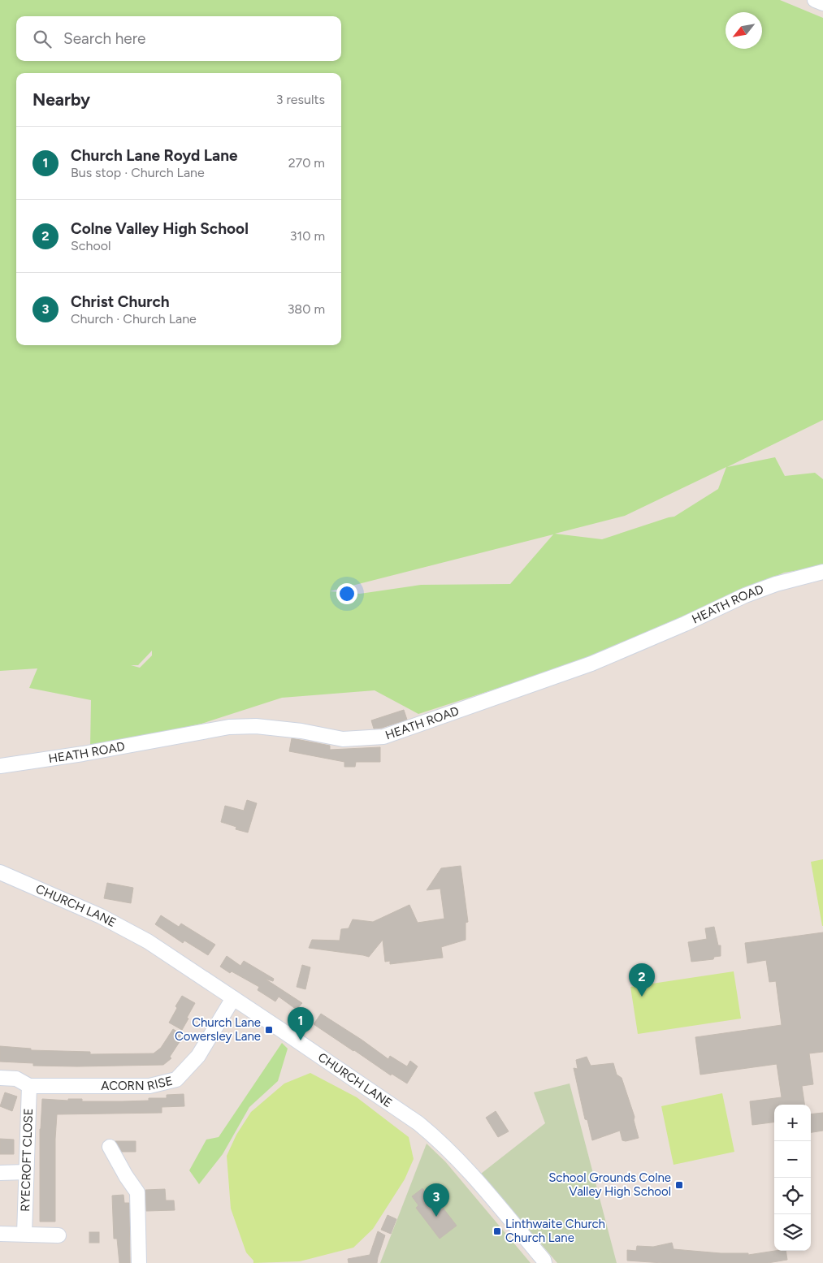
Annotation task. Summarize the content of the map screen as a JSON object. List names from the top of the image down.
{
  "streets": {
    "street": [
      "HEATH ROAD",
      "CHURCH LANE",
      "ACORN RISE",
      "RYECROFT CLOSE"
    ]
  },
  "crossings": [
    ["CHURCH LANE", "ACORN RISE"],
    ["ACORN RISE", "RYECROFT CLOSE"]
  ],
  "places": {
    "transit": ["Church Lane Cowersley Lane", "School Grounds Colne Valley High School", "Linthwaite Church Church Lane"]
  },
  "north": "bottom left",
  "page": {
    "search": "Search here",
    "heading": ["Nearby", "3 results"],
    "list": [
      {
        "mark": "1",
        "name": "Church Lane Royd Lane",
        "note": "Bus stop · Church Lane",
        "value": "270 m"
      },
      {
        "mark": "2",
        "name": "Colne Valley High School",
        "note": "School",
        "value": "310 m"
      },
      {
        "mark": "3",
        "name": "Christ Church",
        "note": "Church · Church Lane",
        "value": "380 m"
      }
    ],
    "pins": ["2", "1", "3"],
    "map_buttons": ["+", "−"]
  }
}
